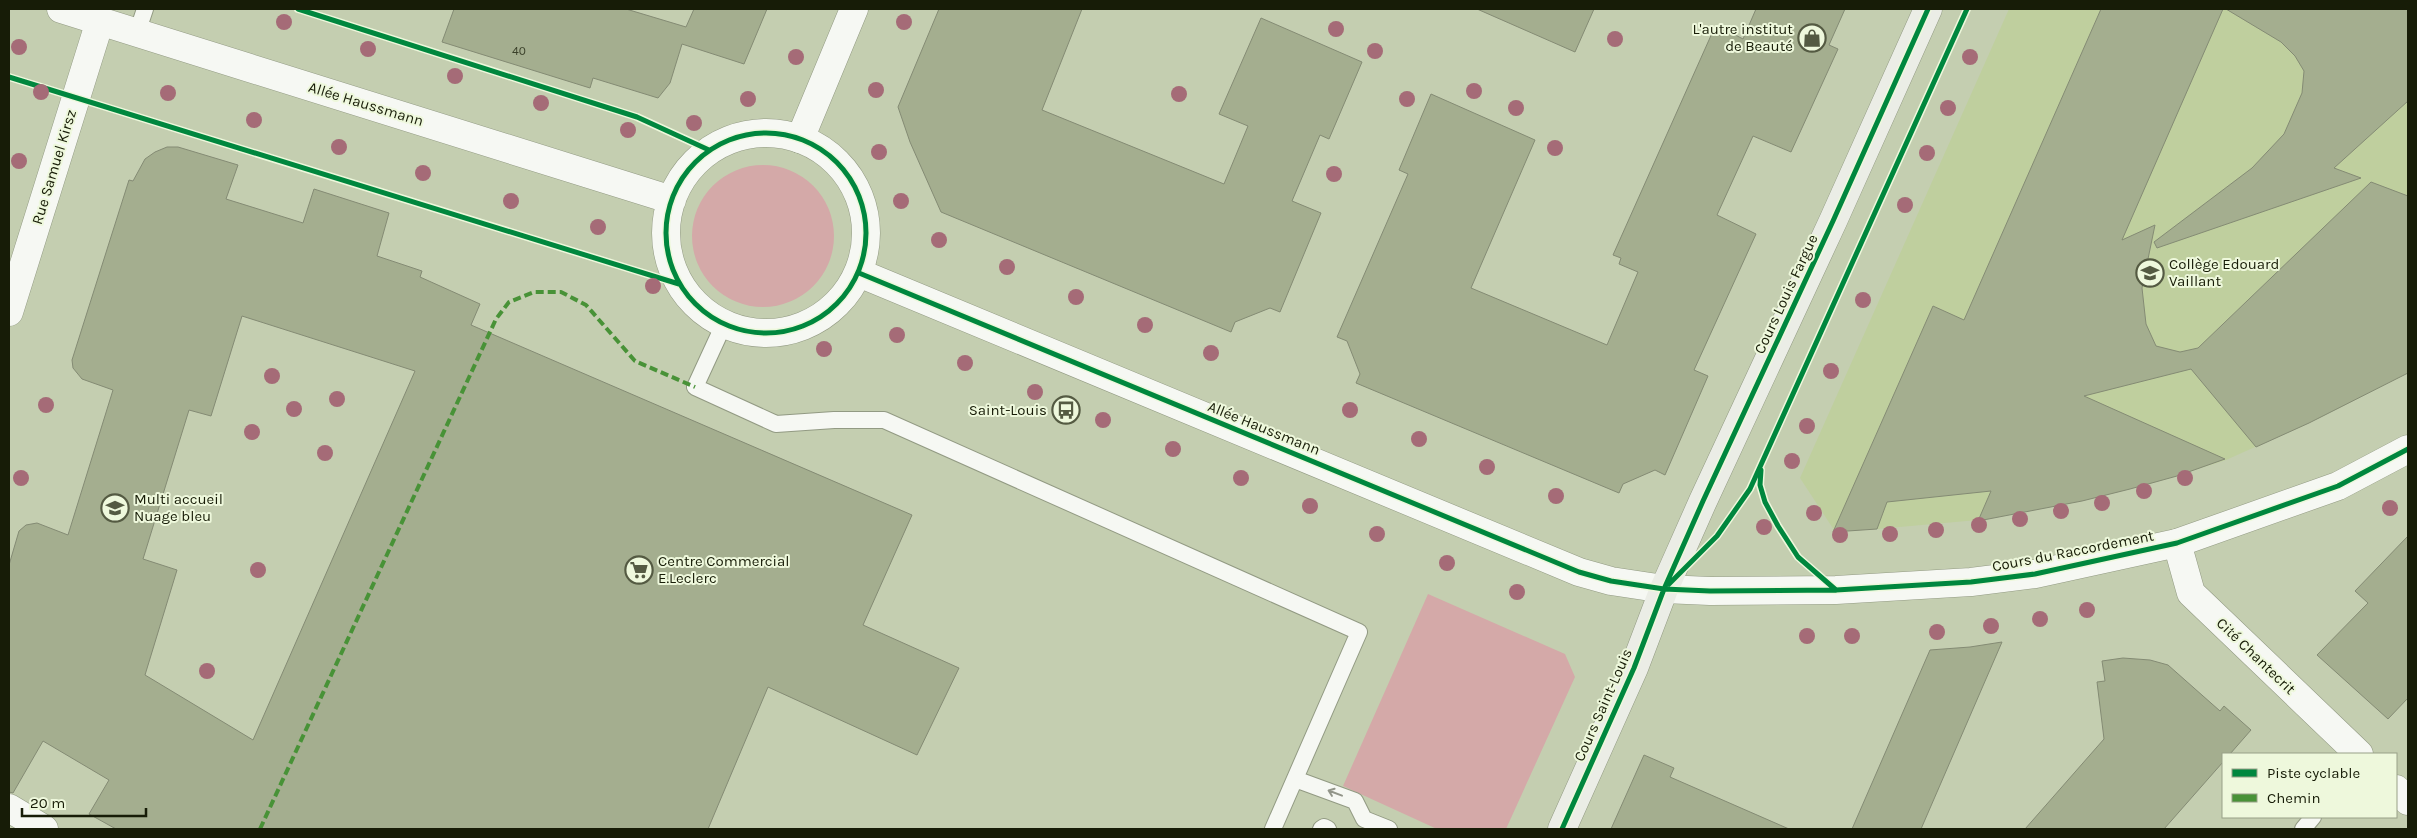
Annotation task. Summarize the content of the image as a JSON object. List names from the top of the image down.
{
  "streets": {
    "main road": ["Cours Louis Fargue", "Cours Saint-Louis"],
    "street": [
      "Allée Haussmann",
      "Rue Samuel Kirsz",
      "Cours du Raccordement",
      "Cité Chantecrit"
    ]
  },
  "crossings": [
    ["Allée Haussmann", "Rue Samuel Kirsz"],
    ["Allée Haussmann", "Cours Louis Fargue"],
    ["Allée Haussmann", "Cours du Raccordement"],
    ["Allée Haussmann", "Cours Saint-Louis"],
    ["Cours Louis Fargue", "Cours du Raccordement"],
    ["Cours Louis Fargue", "Cours Saint-Louis"],
    ["Cours du Raccordement", "Cité Chantecrit"],
    ["Cours du Raccordement", "Cours Saint-Louis"]
  ],
  "places": {
    "shop": ["L'autre institut de Beauté"],
    "school or university": ["Collège Edouard Vaillant", "Multi accueil Nuage bleu"],
    "bus stop": ["Saint-Louis"],
    "supermarket": ["Centre Commercial E.Leclerc"]
  },
  "house_numbers": ["40"],
  "legend": ["Piste cyclable", "Chemin"],
  "scale_bar": "20 m"
}
